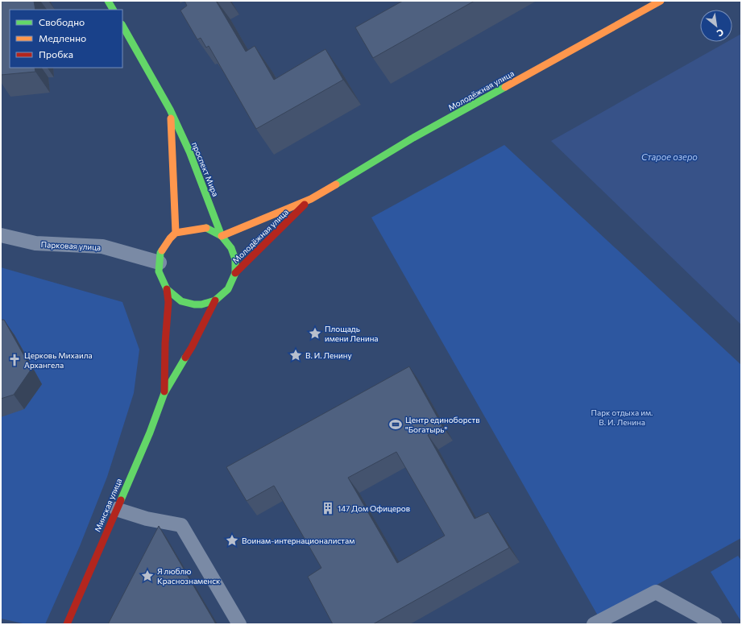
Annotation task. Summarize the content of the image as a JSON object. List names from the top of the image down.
{
  "streets": {
    "street": [
      "Молодёжная улица",
      "проспект Мира",
      "Парковая улица",
      "Минская улица"
    ]
  },
  "crossings": [
    ["Молодёжная улица", "проспект Мира"],
    ["Молодёжная улица", "Парковая улица"],
    ["Молодёжная улица", "Минская улица"],
    ["проспект Мира", "Парковая улица"],
    ["проспект Мира", "Минская улица"],
    ["Парковая улица", "Минская улица"]
  ],
  "water": ["Старое озеро"],
  "parks": ["Парк отдыха им. В. И. Ленина"],
  "places": {
    "place": [
      "Площадь имени Ленина",
      "В. И. Ленину",
      "Воинам-интернационалистам",
      "Я люблю Краснознаменск"
    ],
    "church": ["Церковь Михаила Архангела"],
    "sports": ["Центр единоборств \"Богатырь\""],
    "building": ["147 Дом Офицеров"]
  },
  "legend": ["Свободно", "Медленно", "Пробка"],
  "north": "bottom right"
}
